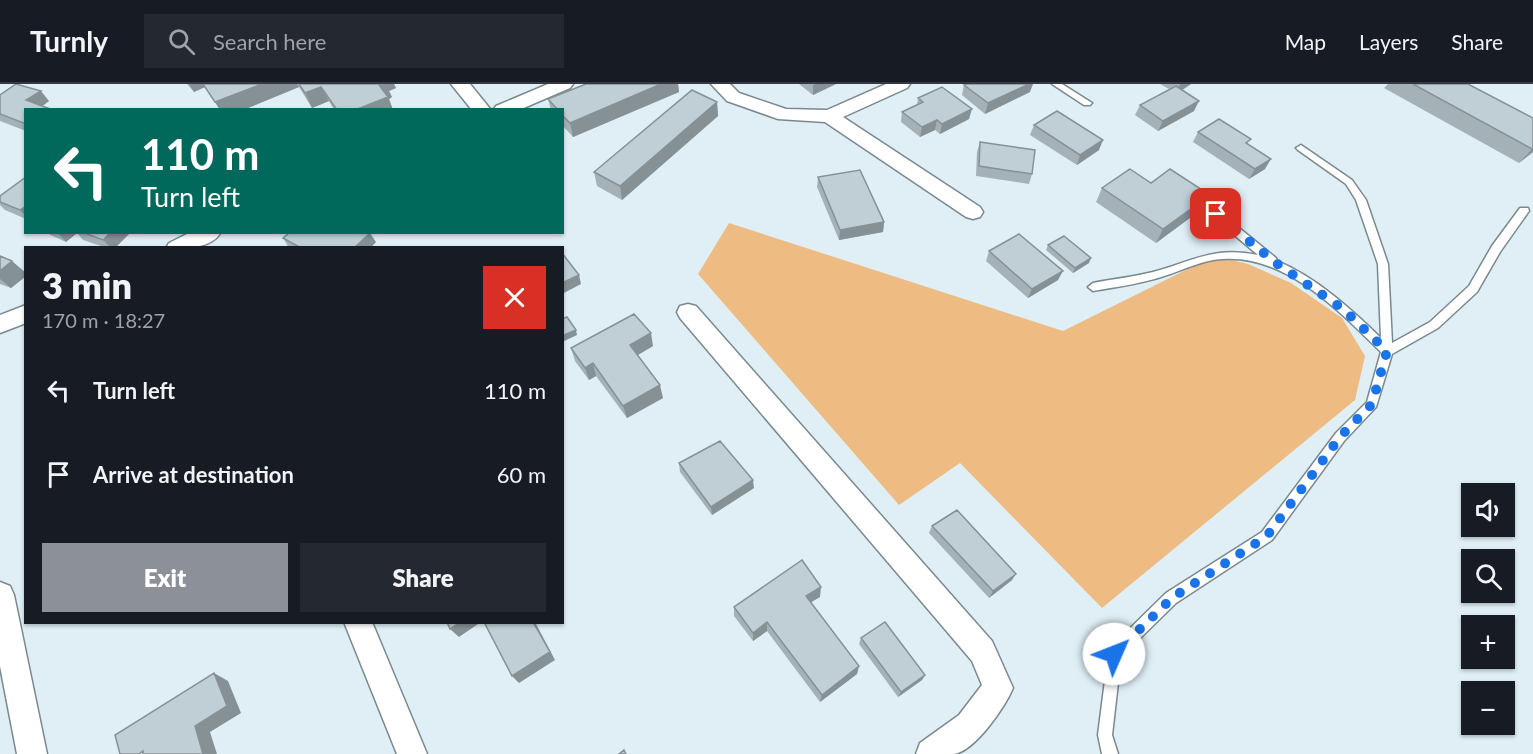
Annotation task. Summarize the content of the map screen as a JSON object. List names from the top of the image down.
{
  "page": {
    "header": "Turnly",
    "search": "Search here",
    "nav": ["Map", "Layers", "Share"],
    "turn": ["110 m", "Turn left"],
    "heading": ["3 min", "170 m · 18:27"],
    "list": [
      {
        "name": "Turn left",
        "value": "110 m"
      },
      {
        "name": "Arrive at destination",
        "value": "60 m"
      }
    ],
    "map_buttons": ["+", "−"],
    "buttons": ["Exit", "Share"]
  }
}
